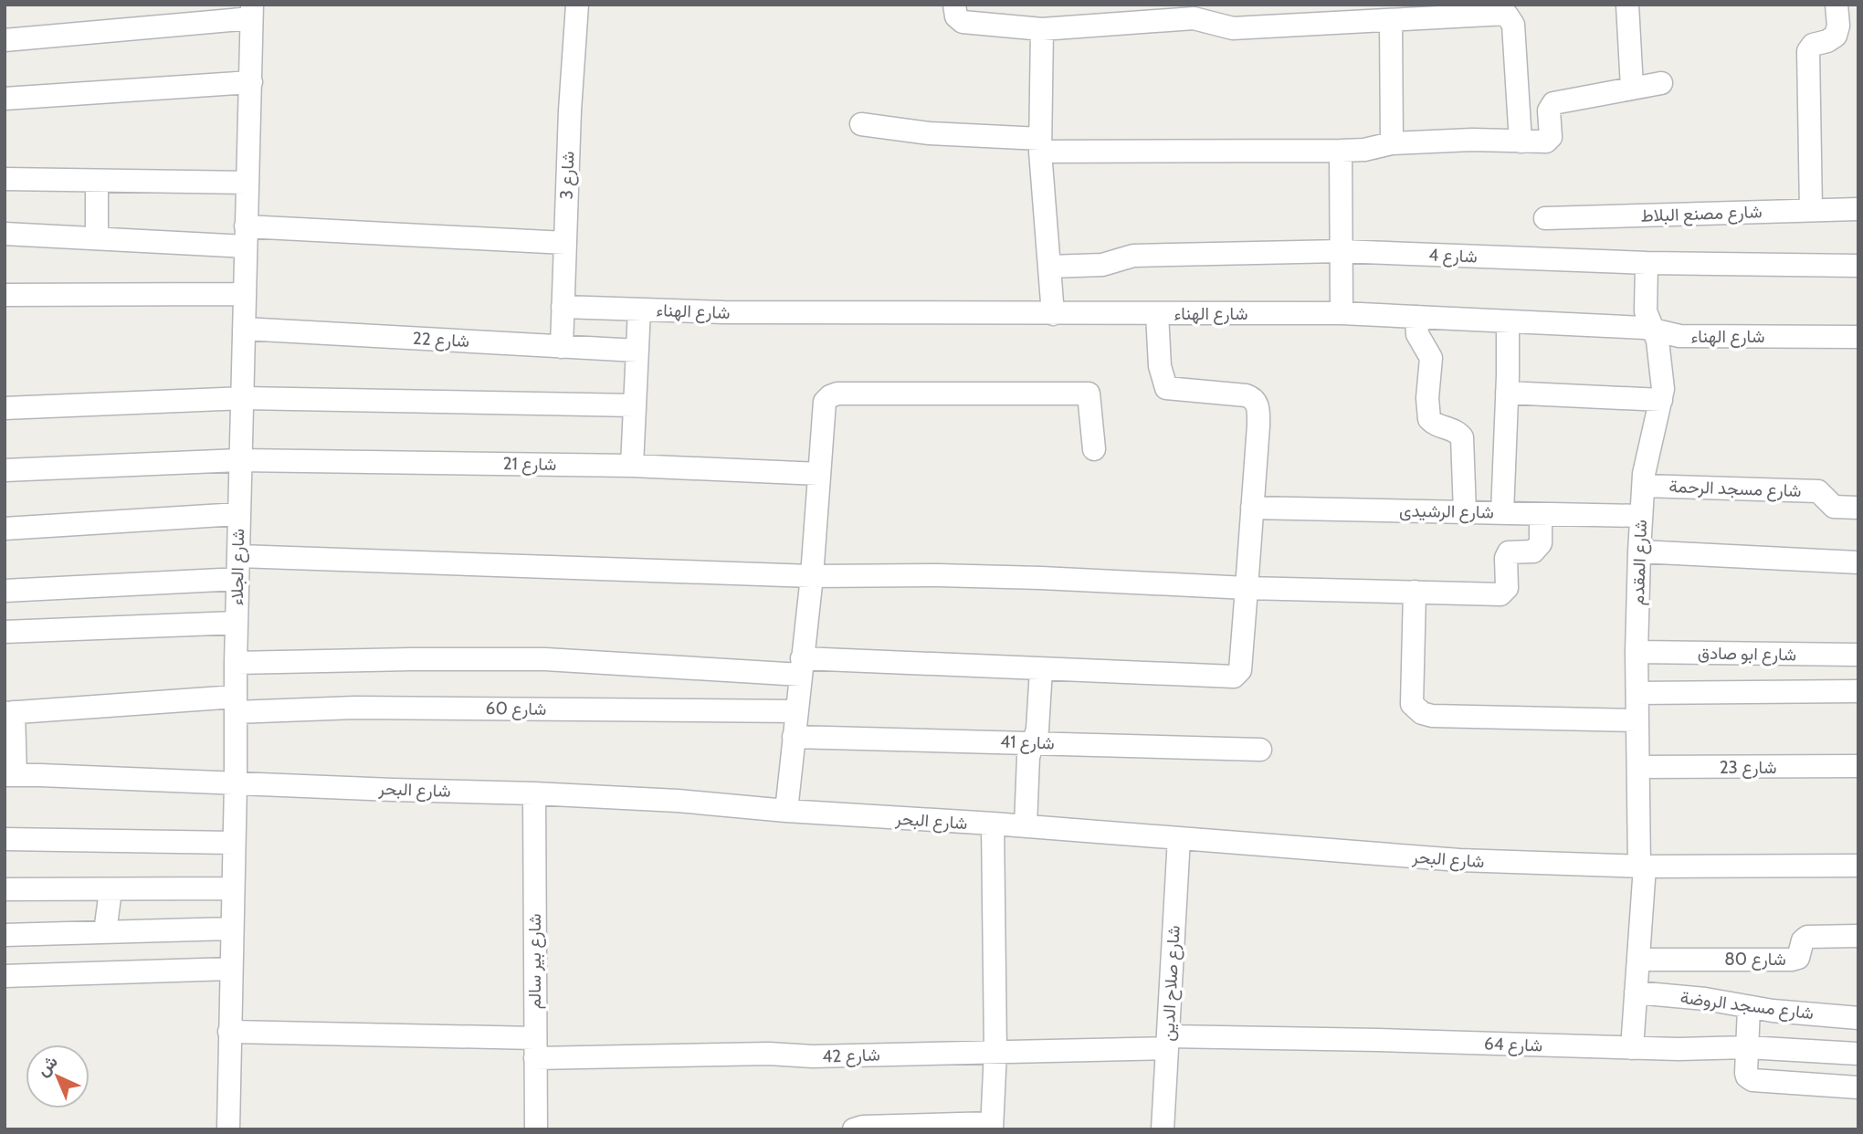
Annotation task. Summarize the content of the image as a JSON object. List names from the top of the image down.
{
  "streets": {
    "street": [
      "شارع 3",
      "شارع مصنع البلاط",
      "شارع 4",
      "شارع الهناء",
      "شارع 22",
      "شارع 21",
      "شارع مسجد الرحمة",
      "شارع الرشيدى",
      "شارع المقدم",
      "شارع الجلاء",
      "شارع ابو صادق",
      "شارع 60",
      "شارع 41",
      "شارع 23",
      "شارع البحر",
      "شارع 80",
      "شارع بير سالم",
      "شارع صلاح الدين",
      "شارع مسجد الروضة",
      "شارع 64",
      "شارع 42"
    ]
  },
  "crossings": [
    ["شارع 3", "شارع الهناء"],
    ["شارع 3", "شارع 22"],
    ["شارع 4", "شارع المقدم"],
    ["شارع الهناء", "شارع المقدم"],
    ["شارع 22", "شارع الجلاء"],
    ["شارع 21", "شارع الجلاء"],
    ["شارع مسجد الرحمة", "شارع المقدم"],
    ["شارع الرشيدى", "شارع المقدم"],
    ["شارع المقدم", "شارع ابو صادق"],
    ["شارع المقدم", "شارع 23"],
    ["شارع المقدم", "شارع البحر"],
    ["شارع المقدم", "شارع 80"],
    ["شارع المقدم", "شارع مسجد الروضة"],
    ["شارع المقدم", "شارع 64"],
    ["شارع الجلاء", "شارع 60"],
    ["شارع الجلاء", "شارع البحر"],
    ["شارع الجلاء", "شارع 42"],
    ["شارع البحر", "شارع بير سالم"],
    ["شارع البحر", "شارع صلاح الدين"],
    ["شارع بير سالم", "شارع 42"],
    ["شارع صلاح الدين", "شارع 64"],
    ["شارع صلاح الدين", "شارع 42"],
    ["شارع 64", "شارع 42"]
  ],
  "north": "top left"
}
